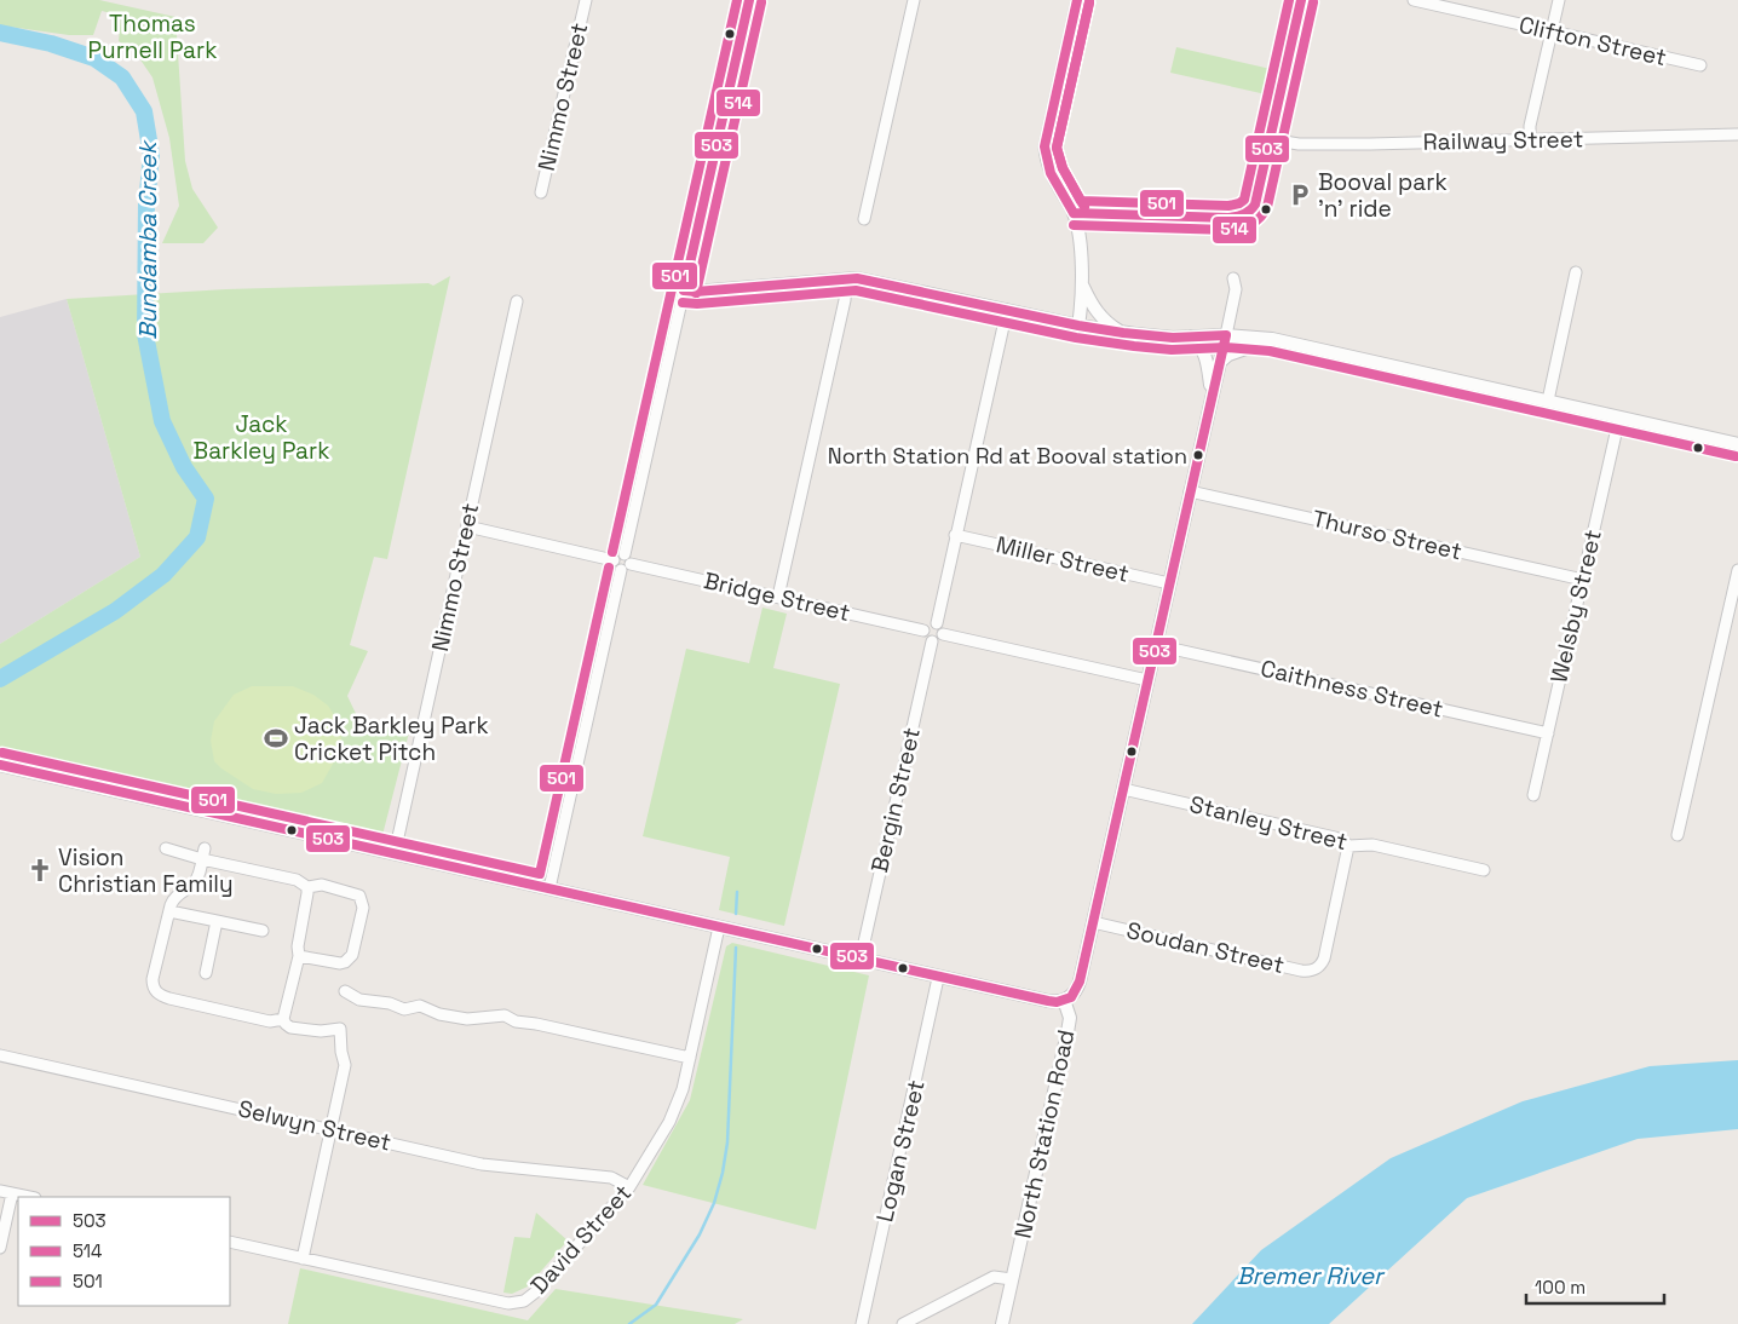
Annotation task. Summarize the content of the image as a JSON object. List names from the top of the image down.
{
  "streets": {
    "street": [
      "Clifton Street",
      "Nimmo Street",
      "Railway Street",
      "Thurso Street",
      "Miller Street",
      "Bridge Street",
      "Welsby Street",
      "Caithness Street",
      "Bergin Street",
      "Stanley Street",
      "Soudan Street",
      "Selwyn Street",
      "North Station Road",
      "Logan Street",
      "David Street"
    ]
  },
  "crossings": [
    ["Thurso Street", "Welsby Street"],
    ["Thurso Street", "North Station Road"],
    ["Miller Street", "North Station Road"],
    ["Bridge Street", "Bergin Street"],
    ["Welsby Street", "Caithness Street"],
    ["Caithness Street", "North Station Road"],
    ["Stanley Street", "Soudan Street"],
    ["Stanley Street", "North Station Road"],
    ["Soudan Street", "North Station Road"],
    ["Selwyn Street", "David Street"]
  ],
  "water": ["Bundamba Creek", "Bremer River"],
  "parks": ["Thomas Purnell Park", "Jack Barkley Park"],
  "places": {
    "parking": ["Booval park 'n' ride"],
    "other": ["North Station Rd at Booval station"],
    "sports": ["Jack Barkley Park Cricket Pitch"],
    "church": ["Vision Christian Family"]
  },
  "lines": ["transit line 503", "transit line 501", "transit line 514"],
  "legend": ["503", "514", "501"],
  "scale_bar": "100 m"
}
